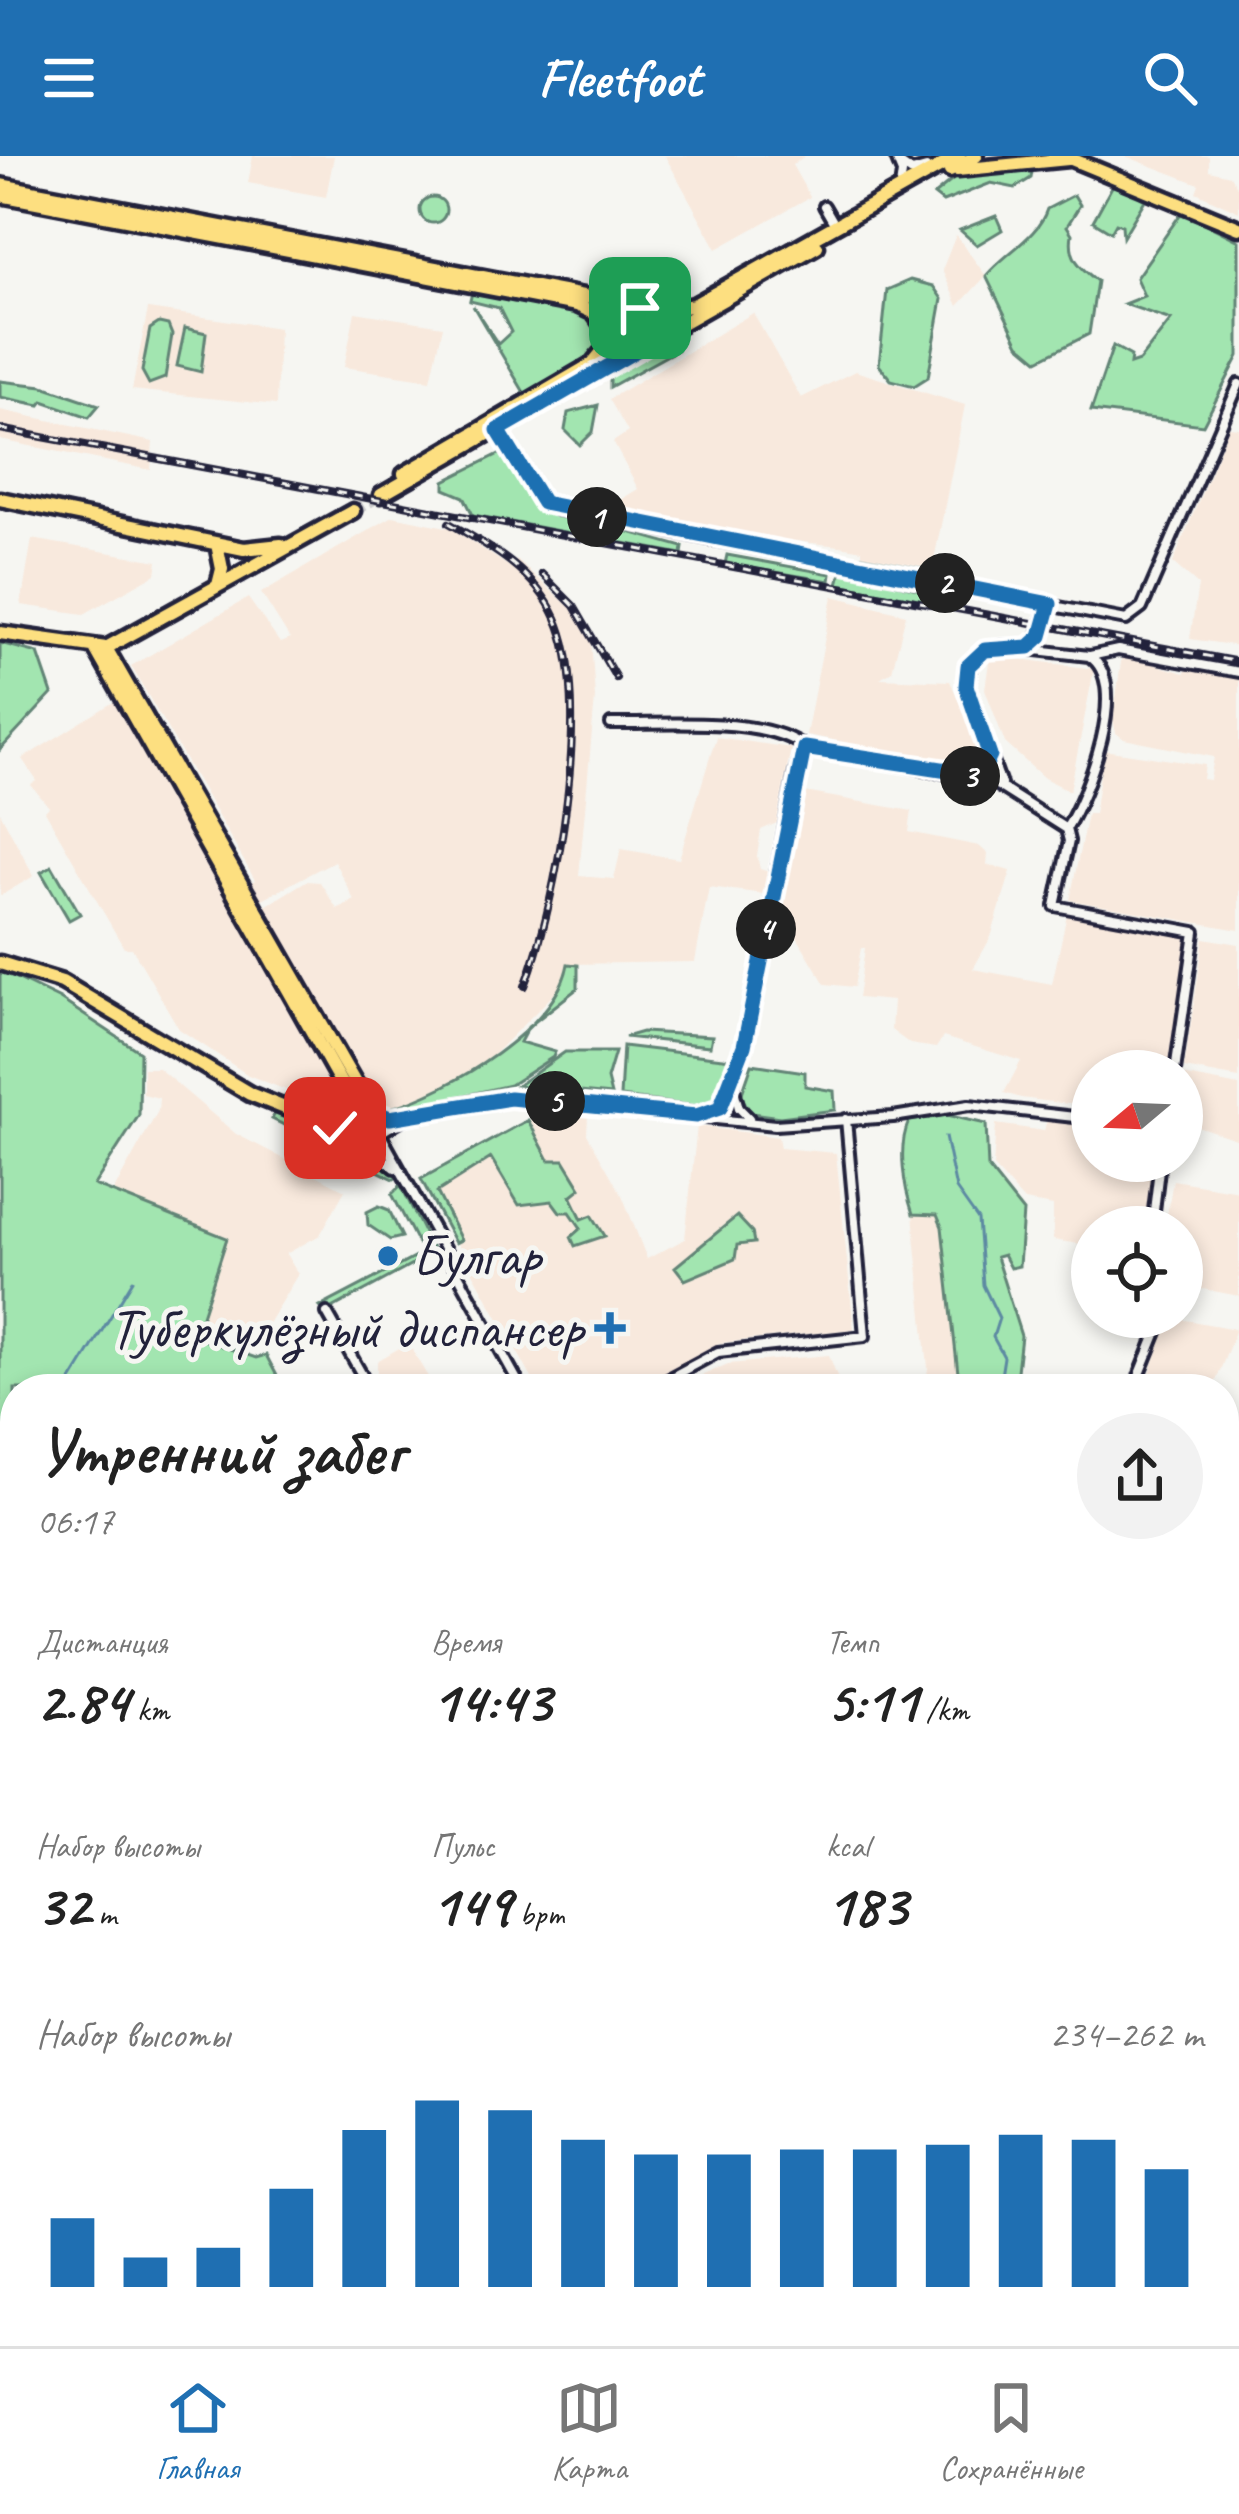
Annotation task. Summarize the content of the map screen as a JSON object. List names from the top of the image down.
{
  "places": {
    "other": ["Булгар"],
    "health": ["Туберкулёзный диспансер"]
  },
  "north": "left",
  "page": {
    "header": "Fleetfoot",
    "pins": [
      "1",
      "2",
      "3",
      "4",
      "5"
    ],
    "heading": ["Утренний забег", "06:17"],
    "stats": [
      ["Дистанция", "2.84 km"],
      ["Время", "14:43"],
      ["Темп", "5:11 /km"],
      ["Набор высоты", "32 m"],
      ["Пульс", "149 bpm"],
      ["kcal", "183"]
    ],
    "chart": ["Набор высоты", "234–262 m"],
    "tabs": ["Главная", "Карта", "Сохранённые"]
  }
}
